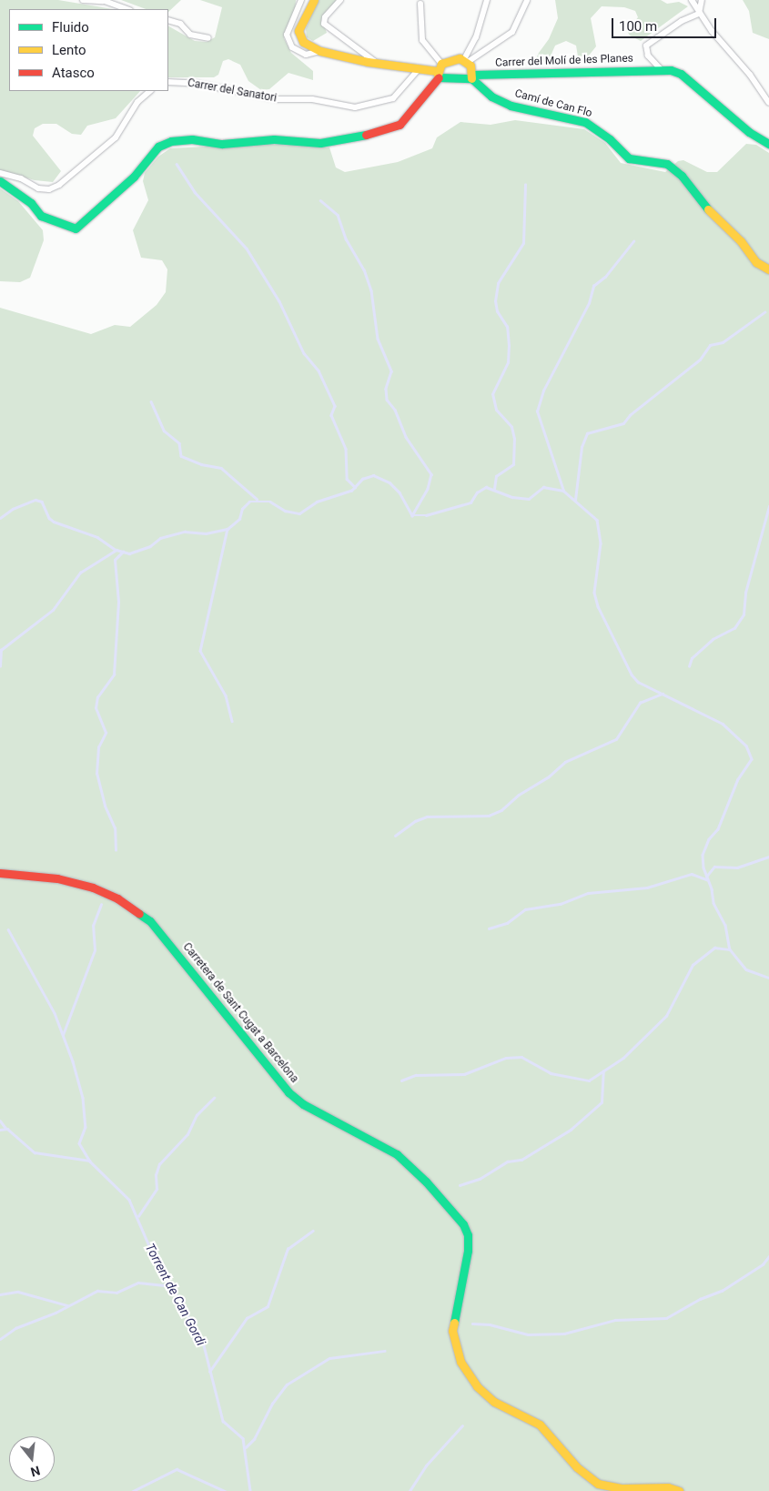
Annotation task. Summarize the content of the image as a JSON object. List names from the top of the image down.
{
  "streets": {
    "street": [
      "Carrer del Molí de les Planes",
      "Carrer del Sanatori",
      "Camí de Can Flo",
      "Carretera de Sant Cugat a Barcelona"
    ]
  },
  "crossings": [
    ["Carrer del Molí de les Planes", "Camí de Can Flo"]
  ],
  "water": ["Torrent de Can Gordi"],
  "legend": ["Fluido", "Lento", "Atasco"],
  "scale_bar": "100 m",
  "north": "bottom"
}
